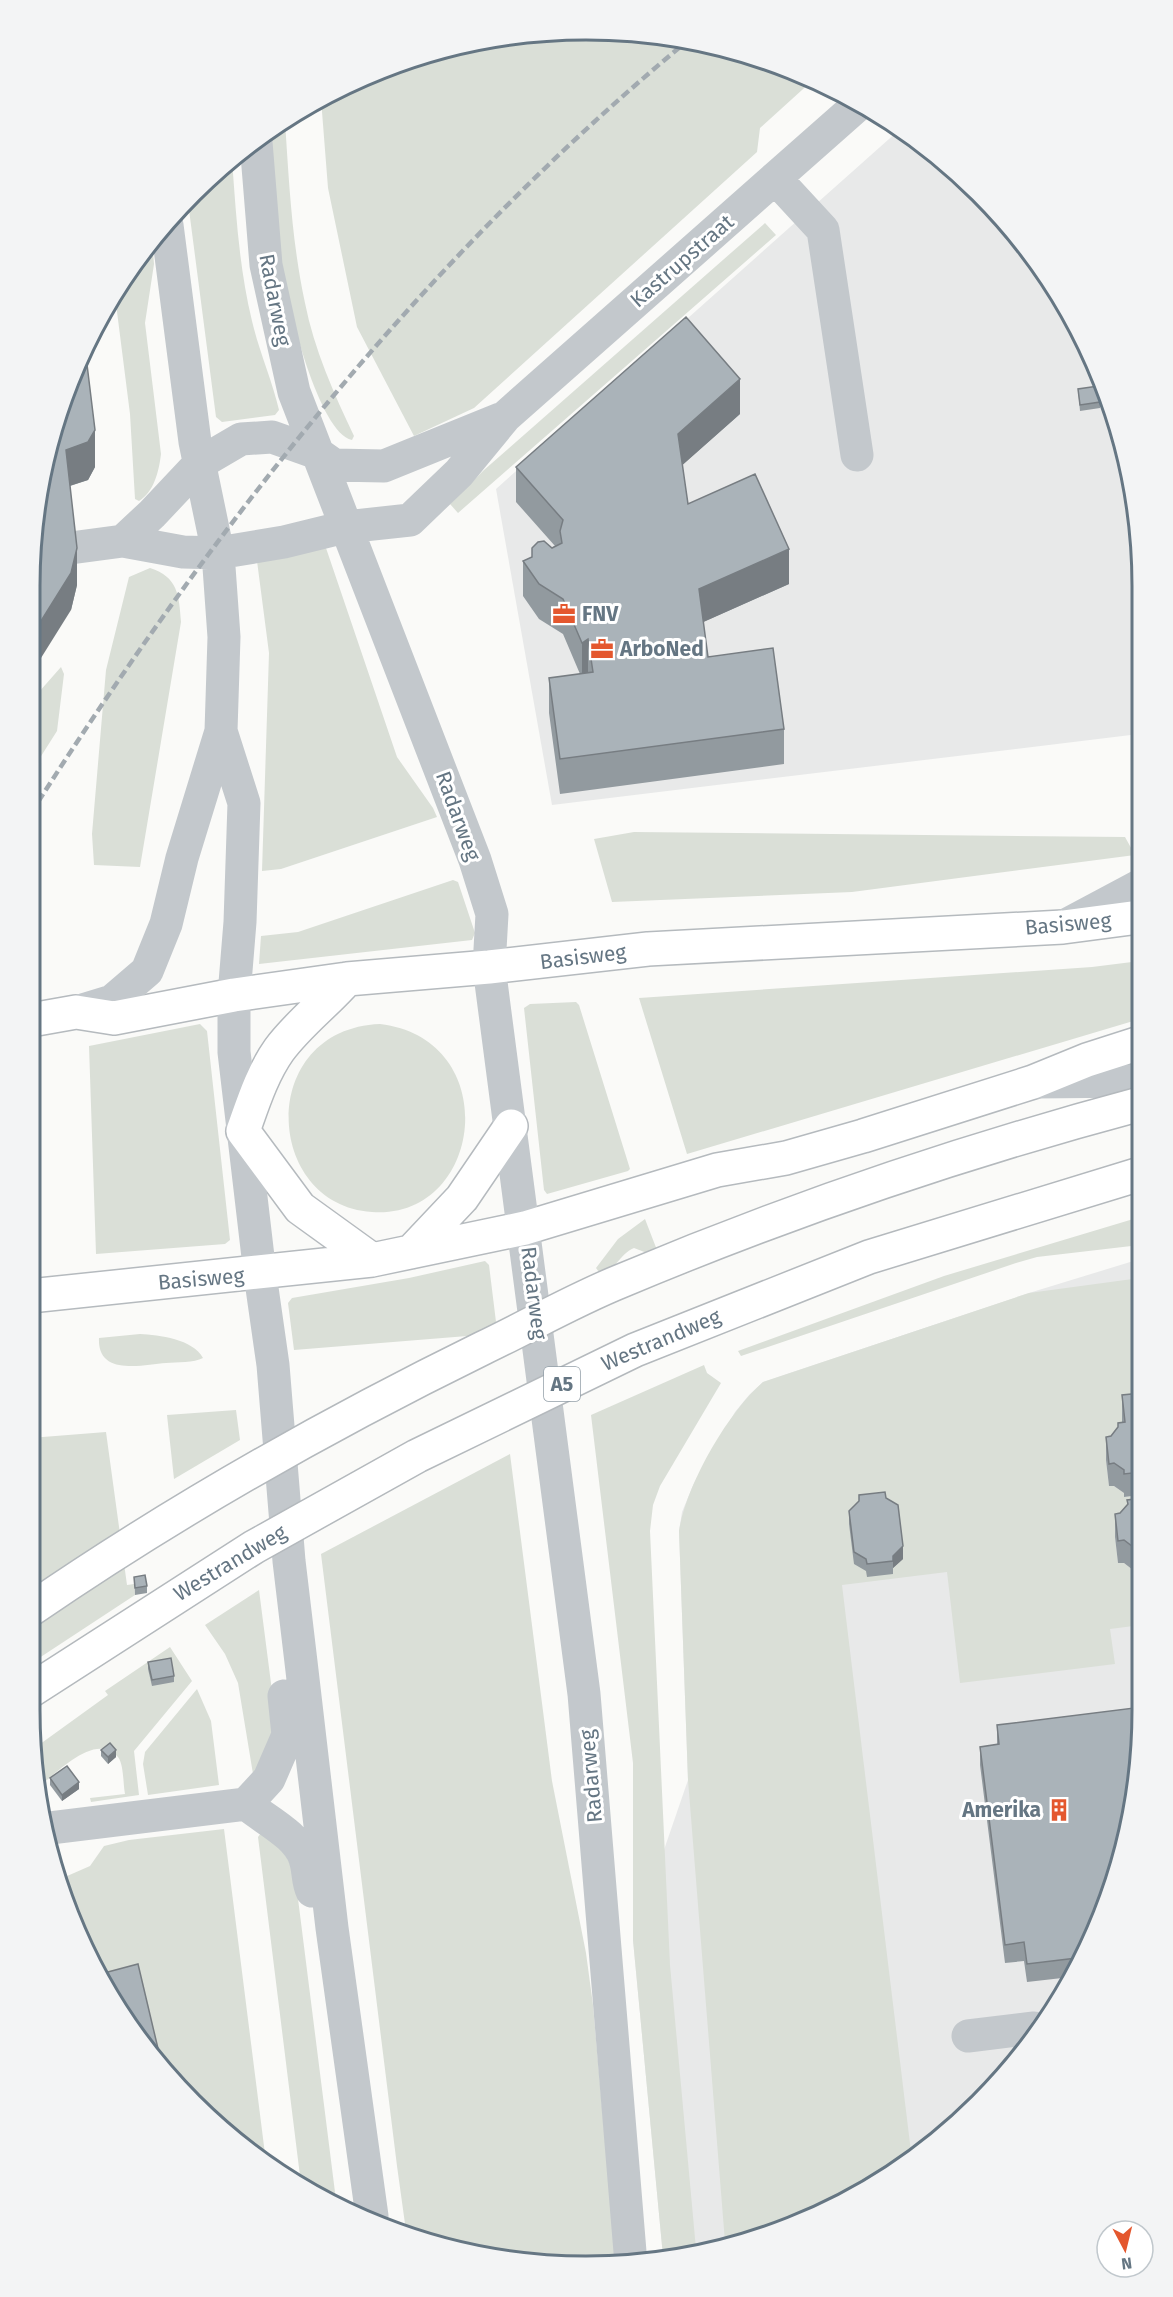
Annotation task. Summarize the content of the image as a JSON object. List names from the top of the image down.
{
  "streets": {
    "main road": ["Basisweg", "Westrandweg", "A5"],
    "street": ["Kastrupstraat", "Radarweg"]
  },
  "crossings": [
    ["Kastrupstraat", "Radarweg"],
    ["Radarweg", "Basisweg"]
  ],
  "places": {
    "office": ["FNV", "ArboNed"],
    "building": ["Amerika"]
  },
  "north": "bottom"
}
